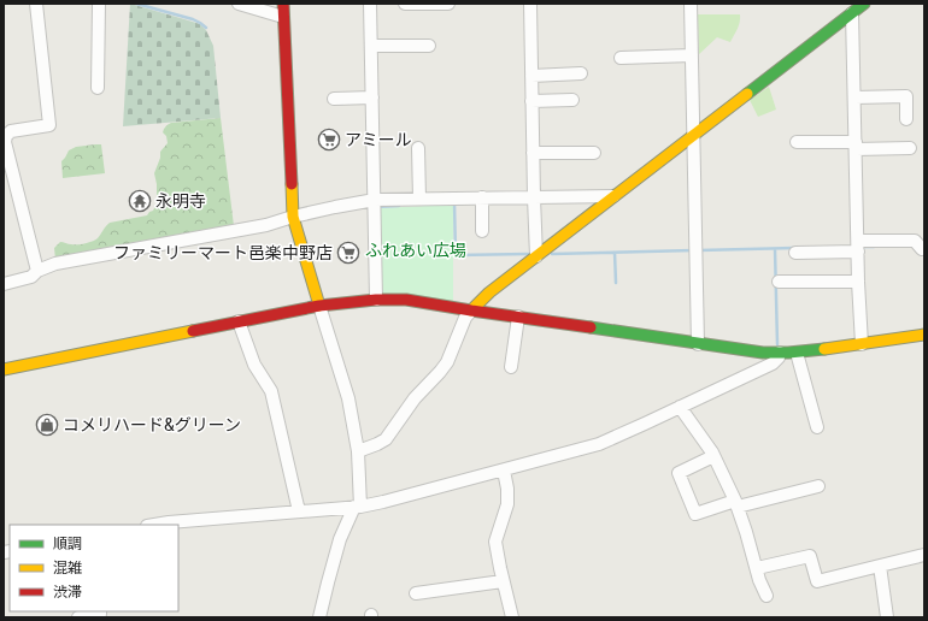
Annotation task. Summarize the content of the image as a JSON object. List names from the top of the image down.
{
  "parks": ["ふれあい広場"],
  "places": {
    "supermarket": ["アミール", "ファミリーマート邑楽中野店"],
    "temple": ["永明寺"],
    "shop": ["コメリハード&グリーン"]
  },
  "legend": ["順調", "混雑", "渋滞"]
}
